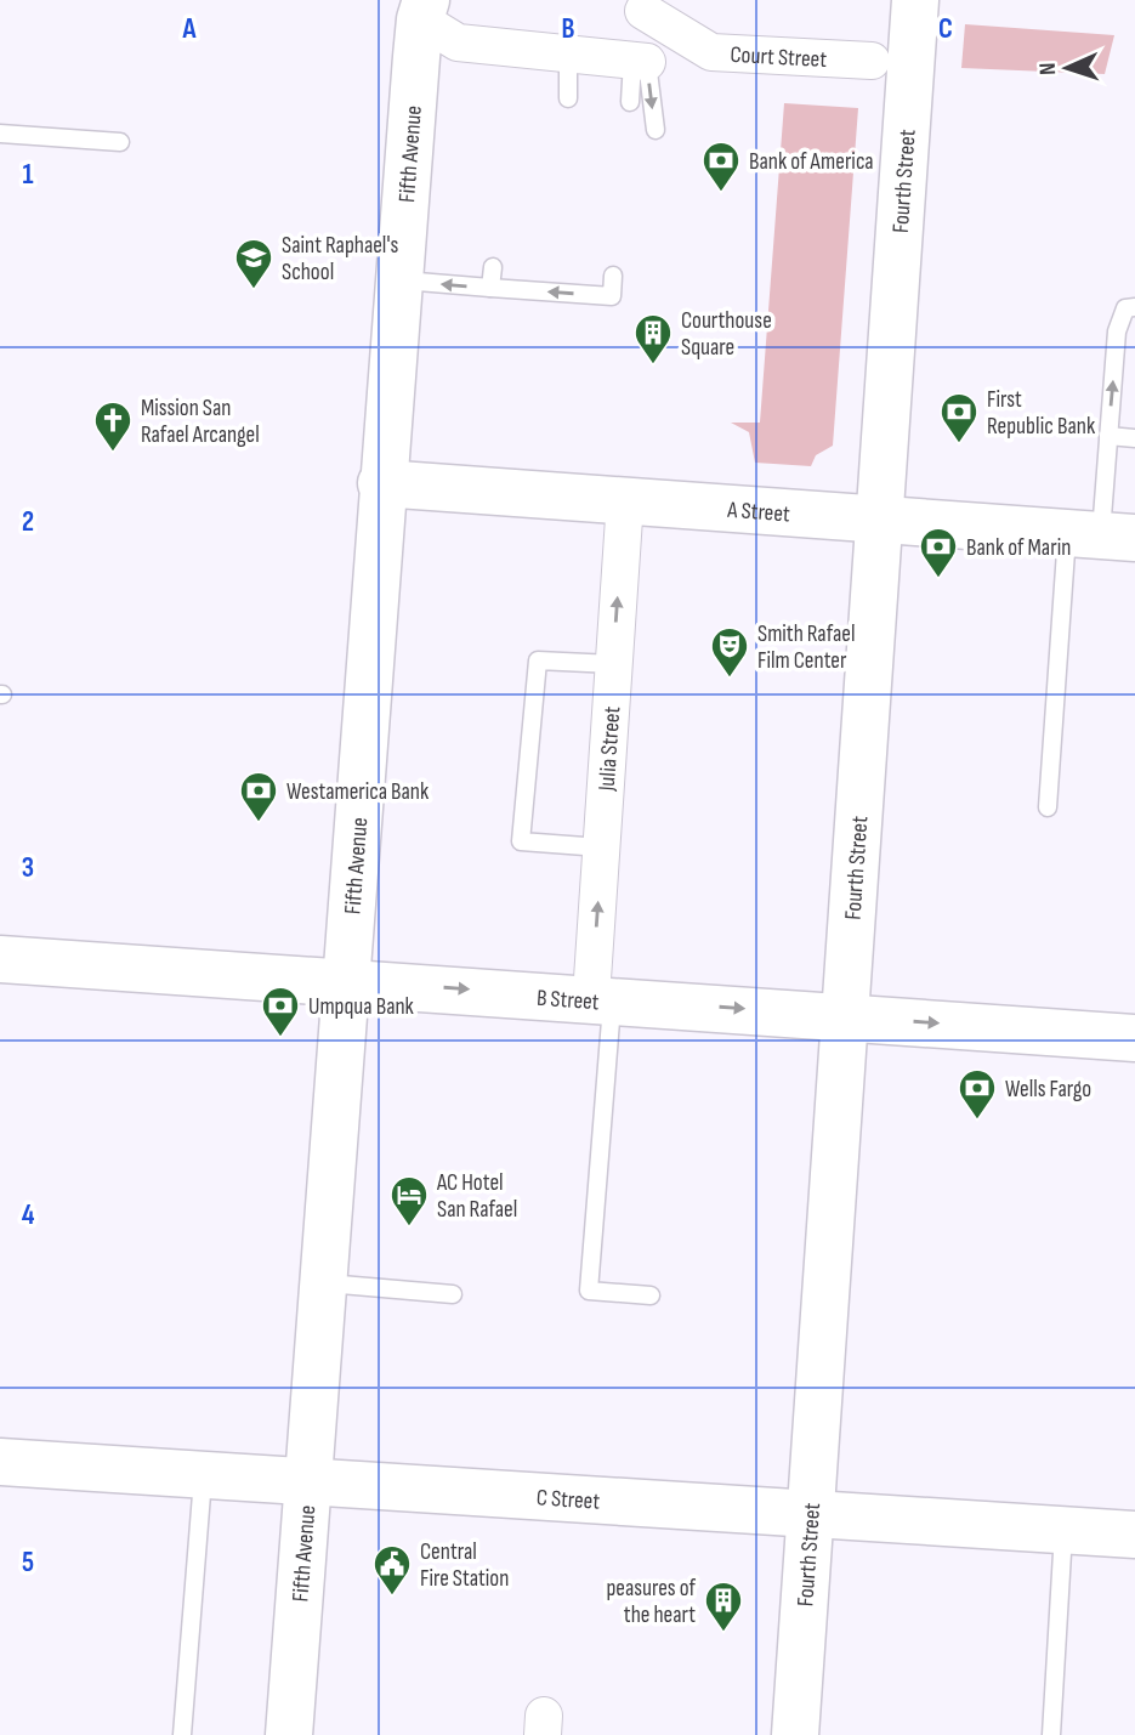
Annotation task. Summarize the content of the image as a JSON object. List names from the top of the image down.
{
  "streets": {
    "street": [
      "Court Street",
      "Fifth Avenue",
      "Fourth Street",
      "A Street",
      "Julia Street",
      "B Street",
      "C Street"
    ]
  },
  "crossings": [
    ["Fifth Avenue", "A Street"],
    ["Fifth Avenue", "B Street"],
    ["Fifth Avenue", "C Street"],
    ["Fourth Street", "A Street"],
    ["Fourth Street", "B Street"],
    ["Fourth Street", "C Street"],
    ["A Street", "Julia Street"],
    ["Julia Street", "B Street"]
  ],
  "one_way": ["Julia Street", "B Street"],
  "places": {
    "bank": [
      "Bank of America",
      "First Republic Bank",
      "Bank of Marin",
      "Westamerica Bank",
      "Umpqua Bank",
      "Wells Fargo"
    ],
    "school or university": ["Saint Raphael's School"],
    "building": ["Courthouse Square", "peasures of the heart"],
    "church": ["Mission San Rafael Arcangel"],
    "theatre": ["Smith Rafael Film Center"],
    "hotel": ["AC Hotel San Rafael"],
    "public building": ["Central Fire Station"]
  },
  "north": "left",
  "grid": {
    "columns": ["A", "B", "C"],
    "rows": [
      "1",
      "2",
      "3",
      "4",
      "5"
    ]
  }
}
